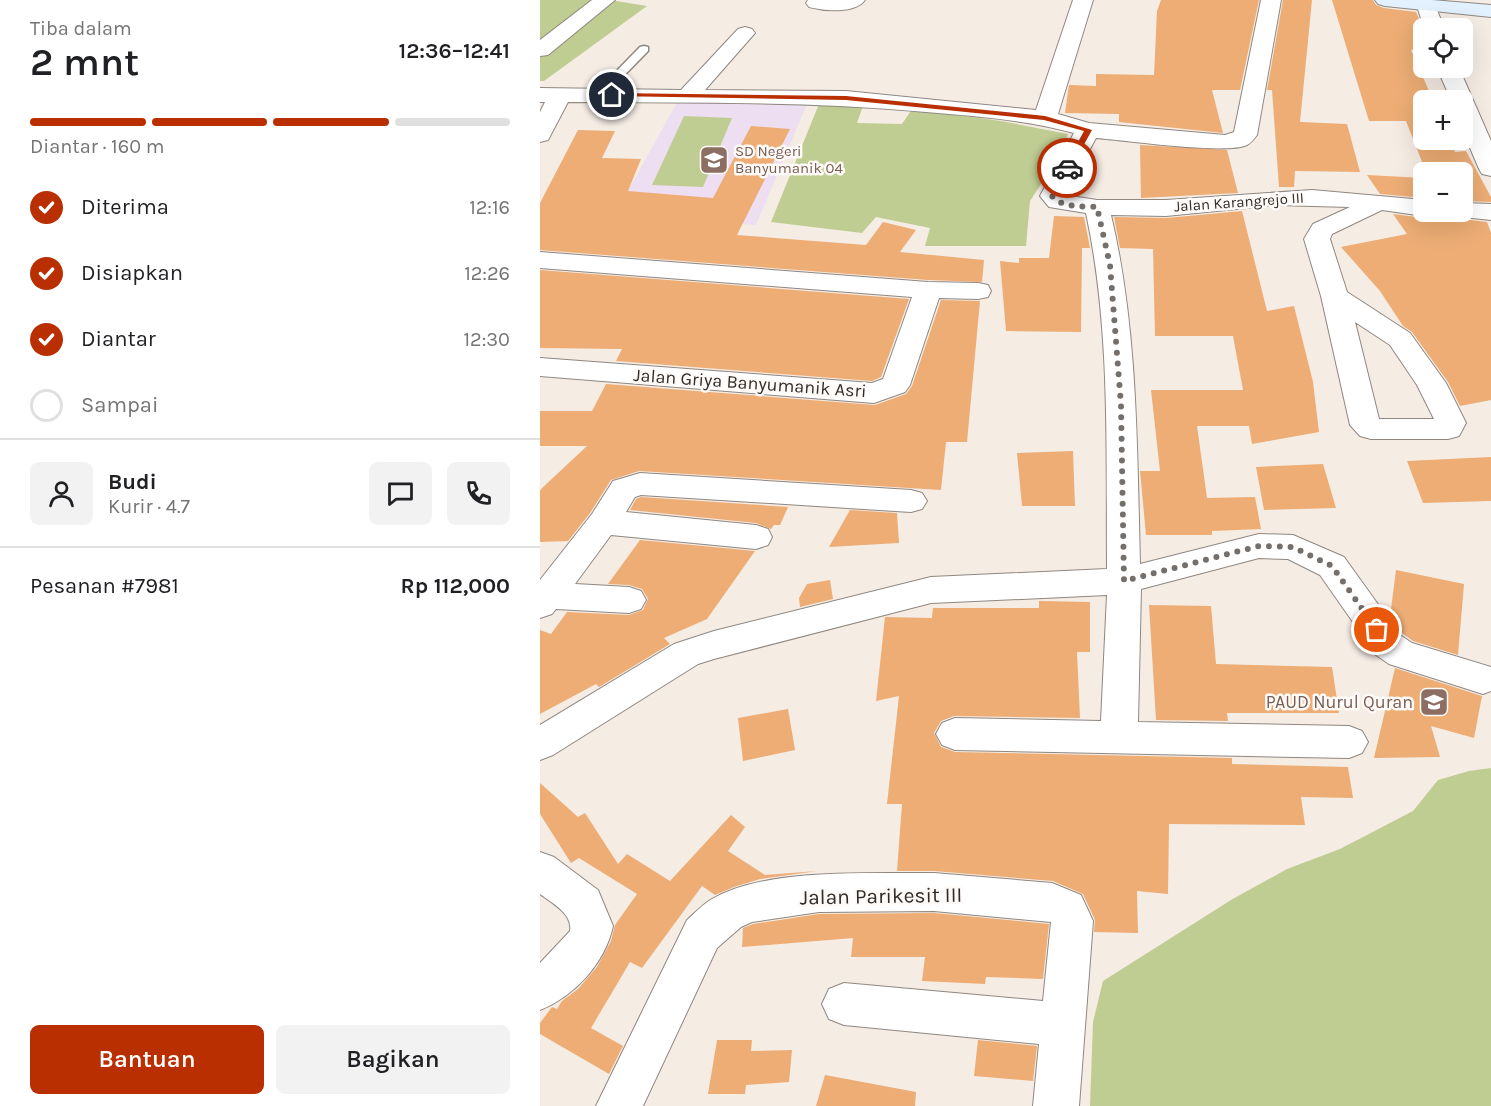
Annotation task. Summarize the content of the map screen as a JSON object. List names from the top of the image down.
{
  "streets": {
    "street": ["Jalan Karangrejo III", "Jalan Griya Banyumanik Asri", "Jalan Parikesit III"]
  },
  "places": {
    "school or university": ["SD Negeri Banyumanik 04", "PAUD Nurul Quran"]
  },
  "page": {
    "heading": ["2 mnt", "Tiba dalam", "12:36–12:41"],
    "panel": [
      "Budi",
      "Kurir · 4.7",
      "Pesanan #7981",
      "Rp 112,000"
    ],
    "map_buttons": ["+", "−"],
    "bar": "Diantar · 160 m",
    "list": [
      ["Diterima", "12:16"],
      ["Disiapkan", "12:26"],
      ["Diantar", "12:30"],
      "Sampai"
    ],
    "buttons": ["Bantuan", "Bagikan"]
  }
}
